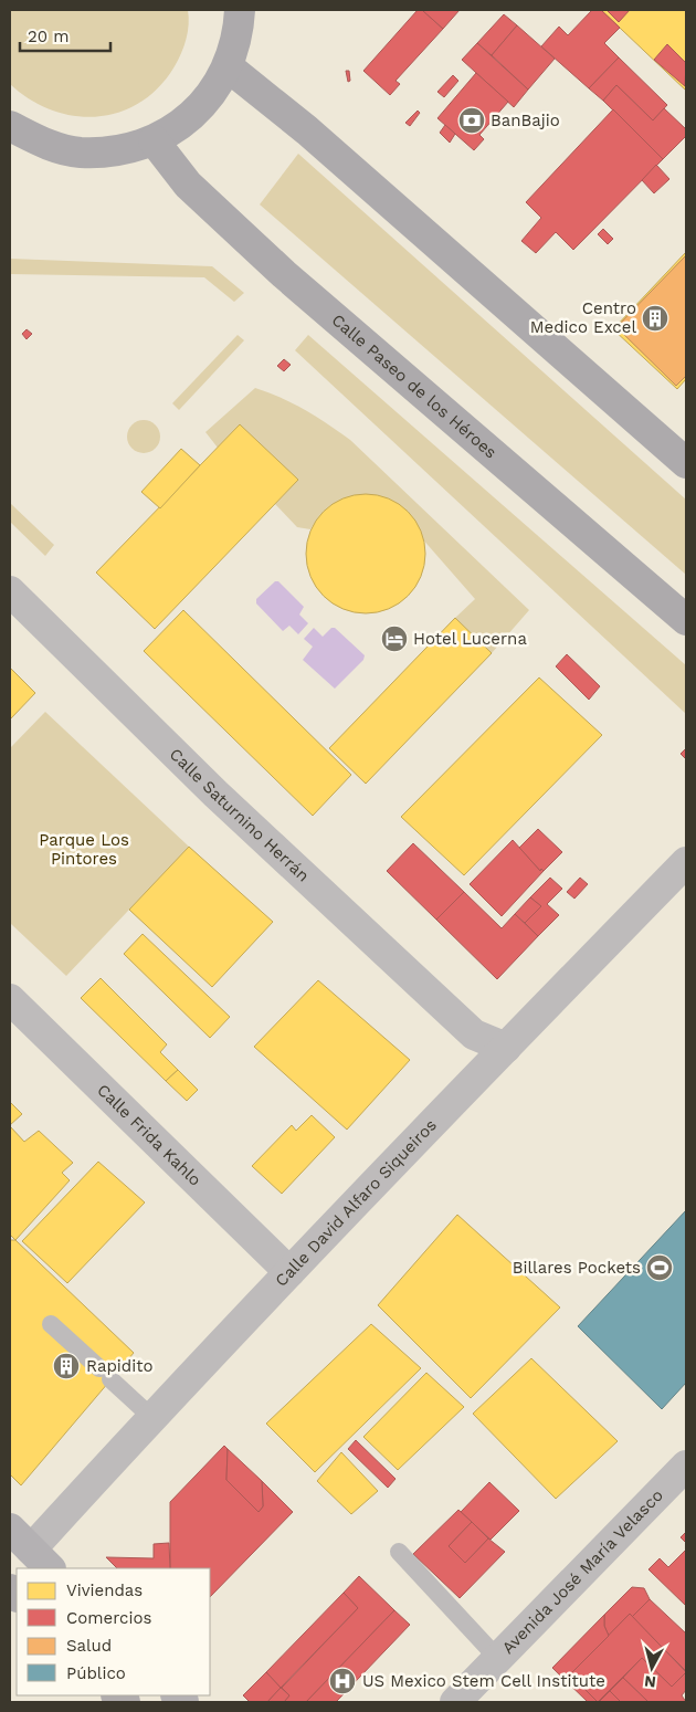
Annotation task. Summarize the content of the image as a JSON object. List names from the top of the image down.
{
  "streets": {
    "main road": ["Calle Paseo de los Héroes"],
    "street": [
      "Calle Saturnino Herrán",
      "Calle Frida Kahlo",
      "Calle David Alfaro Siqueiros",
      "Avenida José María Velasco"
    ]
  },
  "crossings": [
    ["Calle Saturnino Herrán", "Calle David Alfaro Siqueiros"],
    ["Calle Frida Kahlo", "Calle David Alfaro Siqueiros"]
  ],
  "parks": ["Parque Los Pintores"],
  "places": {
    "bank": ["BanBajio"],
    "building": ["Centro Medico Excel", "Rapidito"],
    "hotel": ["Hotel Lucerna"],
    "sports": ["Billares Pockets"],
    "hospital": ["US Mexico Stem Cell Institute"]
  },
  "legend": [
    "Viviendas",
    "Comercios",
    "Salud",
    "Público"
  ],
  "scale_bar": "20 m",
  "north": "bottom"
}
